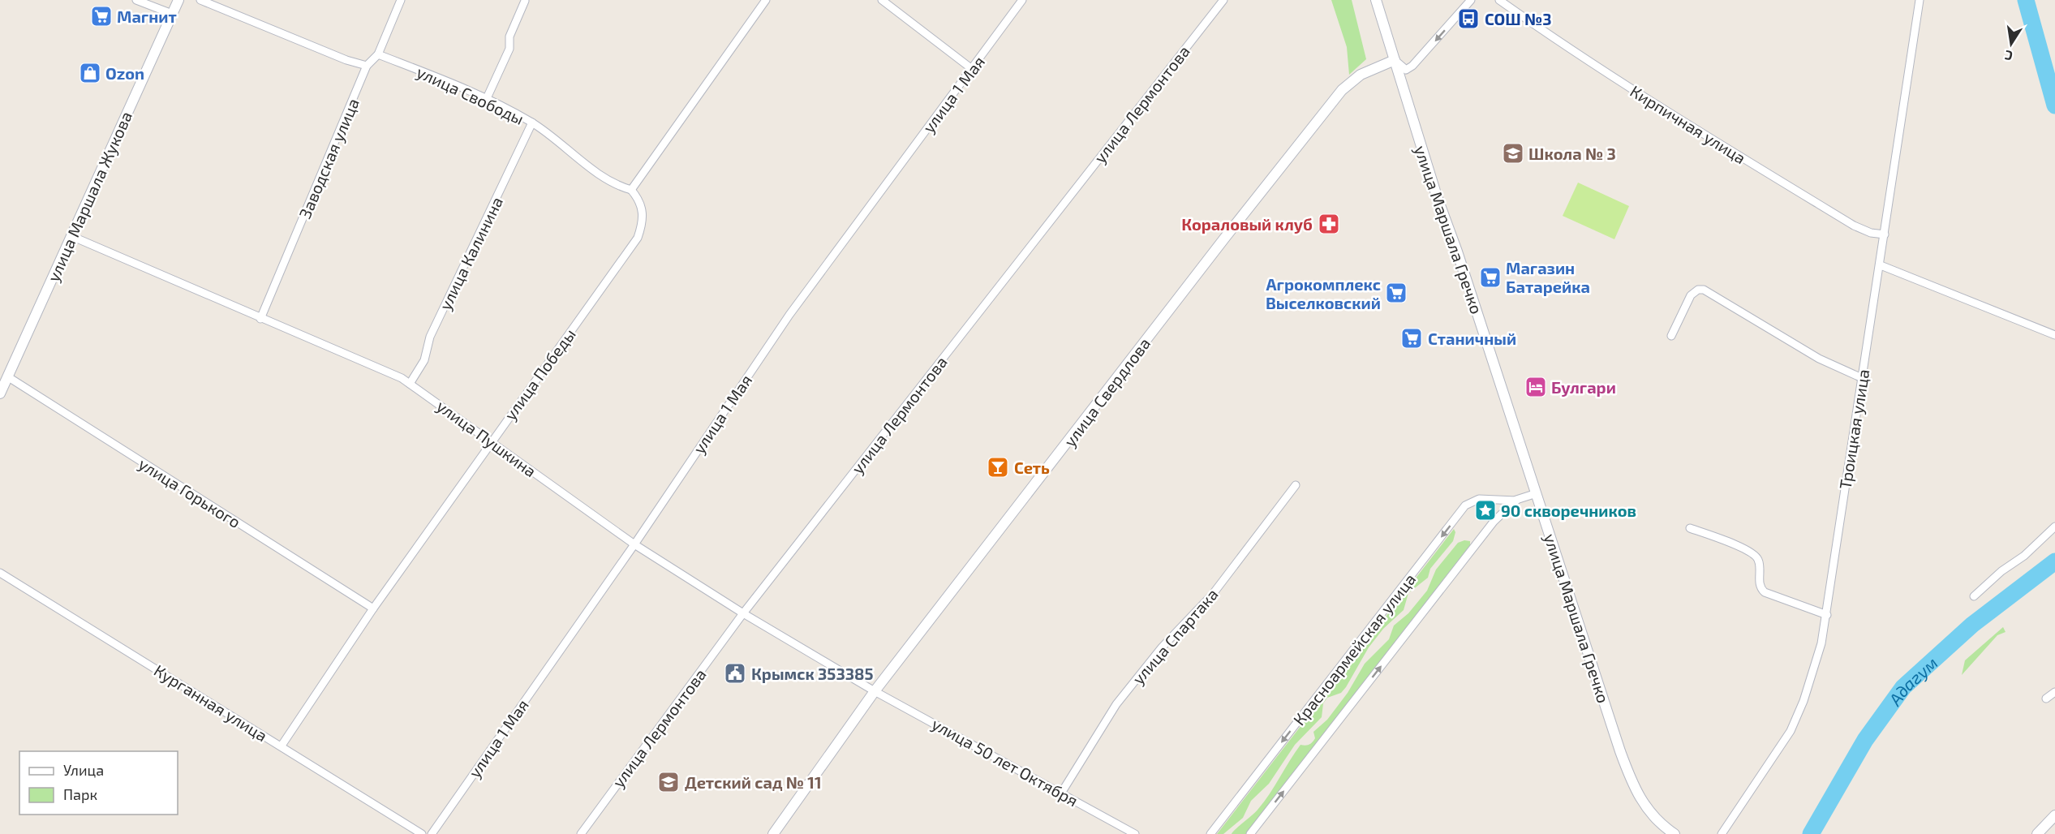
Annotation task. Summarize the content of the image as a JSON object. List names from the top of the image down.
{
  "streets": {
    "main road": ["улица Маршала Жукова", "улица Маршала Гречко", "улица Свердлова"],
    "street": [
      "улица 1 Мая",
      "улица Свободы",
      "улица Лермонтова",
      "Кирпичная улица",
      "Заводская улица",
      "улица Калинина",
      "улица Победы",
      "Троицкая улица",
      "улица Пушкина",
      "улица Горького",
      "улица Спартака",
      "Красноармейская улица",
      "Курганная улица",
      "улица 50 лет Октября"
    ]
  },
  "crossings": [
    ["улица 1 Мая", "улица Пушкина"],
    ["улица Свободы", "Заводская улица"],
    ["улица Свободы", "улица Калинина"],
    ["улица Свободы", "улица Победы"],
    ["улица Лермонтова", "улица Пушкина"],
    ["Кирпичная улица", "Троицкая улица"],
    ["Заводская улица", "улица Пушкина"],
    ["улица Маршала Жукова", "улица Пушкина"],
    ["улица Маршала Жукова", "улица Горького"],
    ["улица Маршала Гречко", "улица Свердлова"],
    ["улица Маршала Гречко", "Красноармейская улица"],
    ["улица Калинина", "улица Пушкина"],
    ["улица Победы", "улица Пушкина"],
    ["улица Победы", "улица Горького"],
    ["улица Победы", "Курганная улица"],
    ["улица Свердлова", "улица Пушкина"],
    ["улица Свердлова", "улица 50 лет Октября"],
    ["улица Пушкина", "улица 50 лет Октября"],
    ["улица Спартака", "улица 50 лет Октября"]
  ],
  "water": ["Адагум"],
  "places": {
    "supermarket": [
      "Магнит",
      "Магазин Батарейка",
      "Агрокомплекс Выселковский",
      "Станичный"
    ],
    "bus stop": ["СОШ №3"],
    "shop": ["Ozon"],
    "school or university": ["Школа № 3", "Детский сад № 11"],
    "pharmacy": ["Кораловый клуб"],
    "hotel": ["Булгари"],
    "bar": ["Сеть"],
    "place": ["90 скворечников"],
    "public building": ["Крымск 353385"]
  },
  "legend": ["Улица", "Парк"],
  "north": "bottom"
}
